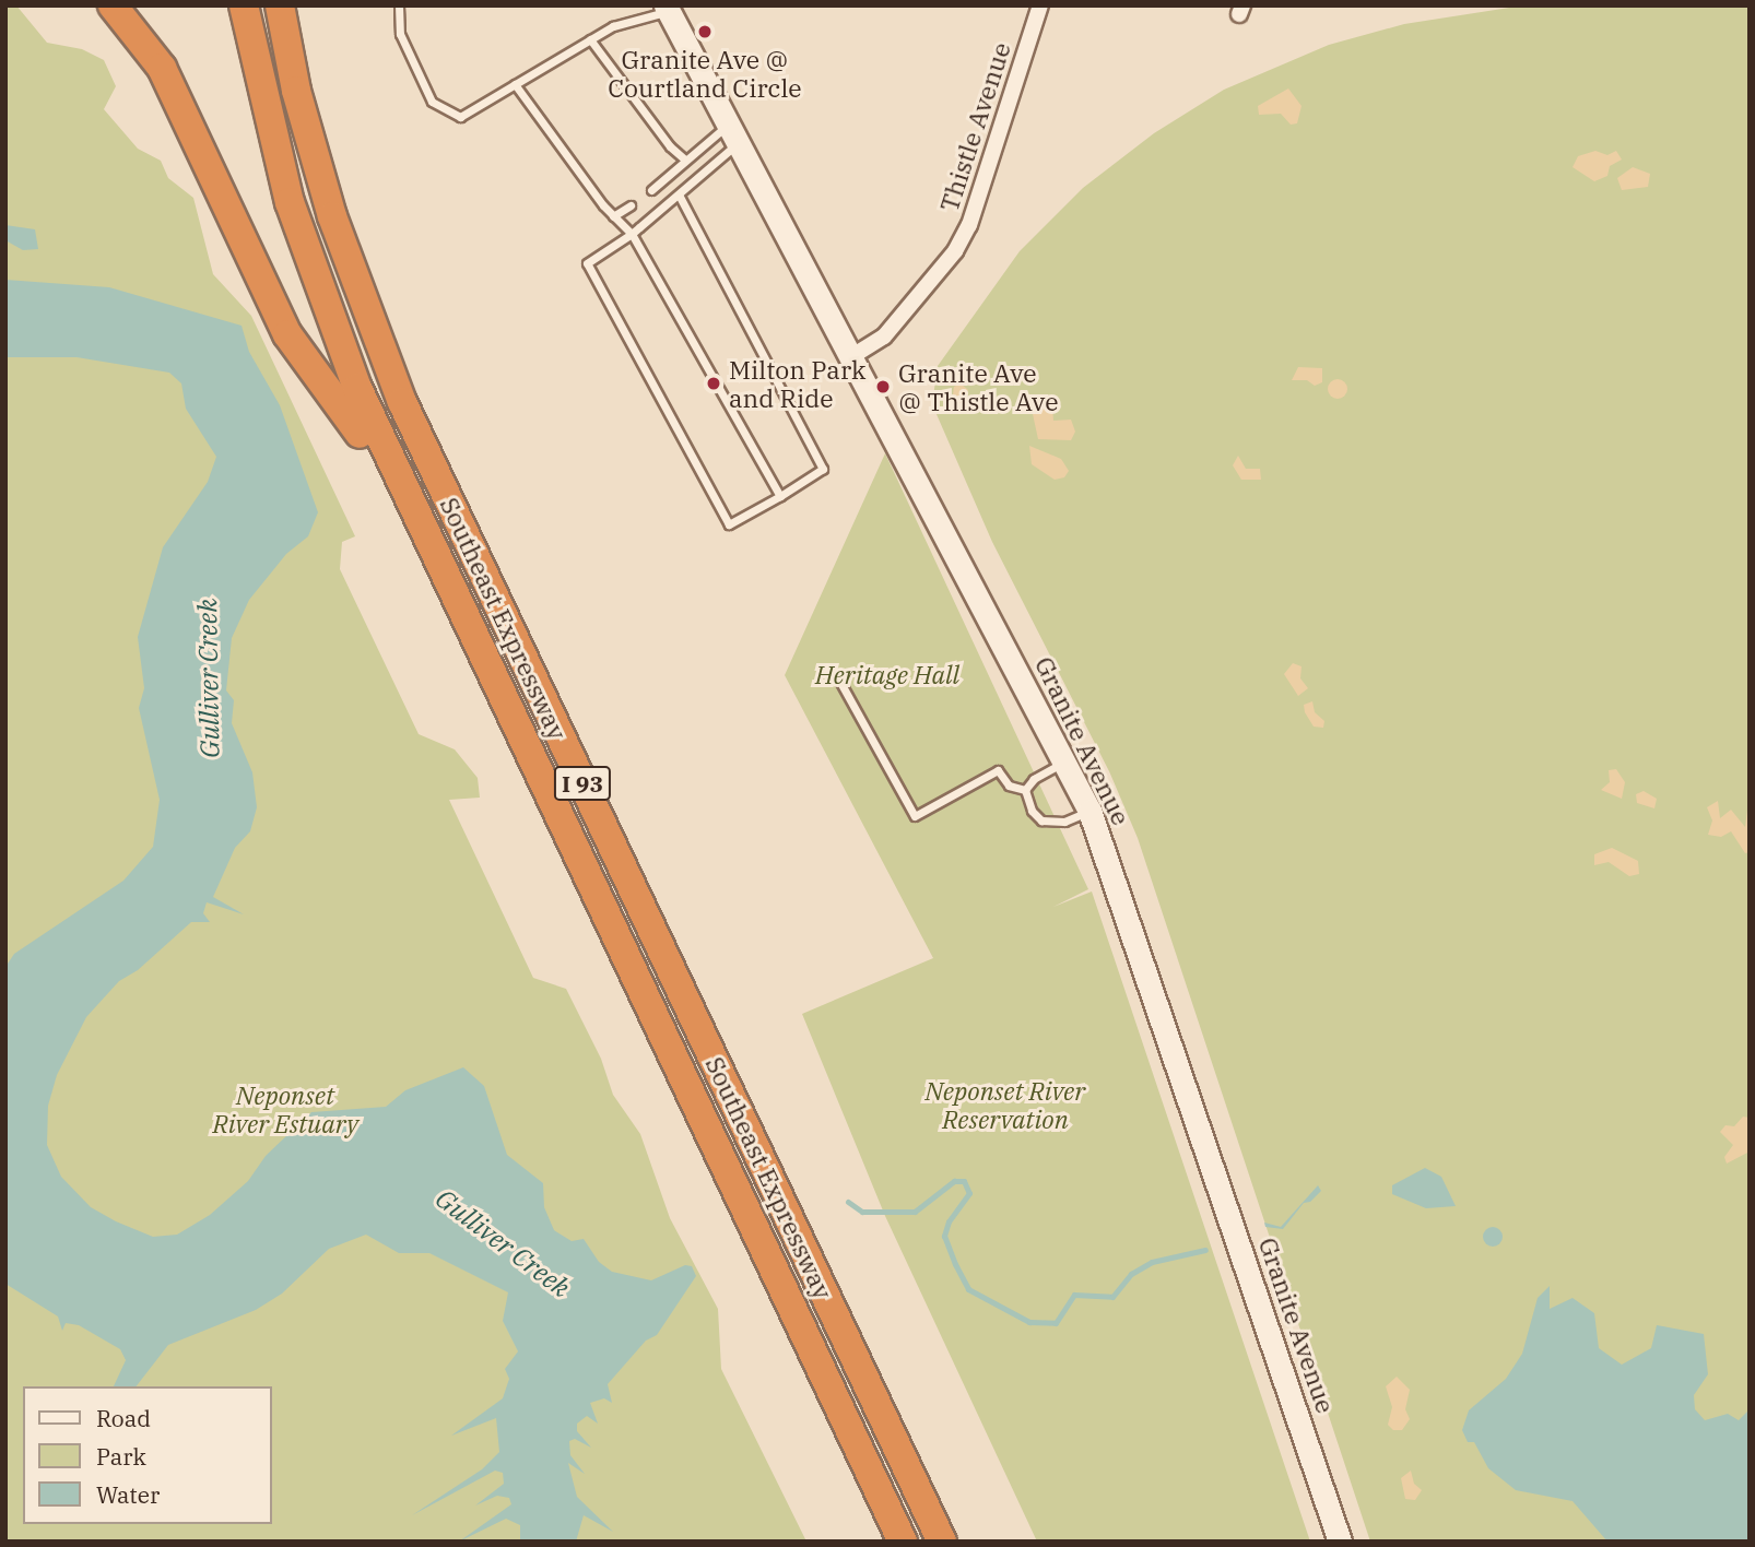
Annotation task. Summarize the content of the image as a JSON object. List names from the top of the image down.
{
  "streets": {
    "highway": ["Southeast Expressway", "I 93"],
    "main road": ["Granite Avenue"],
    "street": ["Thistle Avenue"]
  },
  "crossings": [
    ["Thistle Avenue", "Granite Avenue"]
  ],
  "water": ["Gulliver Creek"],
  "parks": ["Heritage Hall", "Neponset River Reservation", "Neponset River Estuary"],
  "places": ["Granite Ave @ Courtland Circle", "Milton Park and Ride", "Granite Ave @ Thistle Ave"],
  "legend": ["Road", "Park", "Water"]
}
